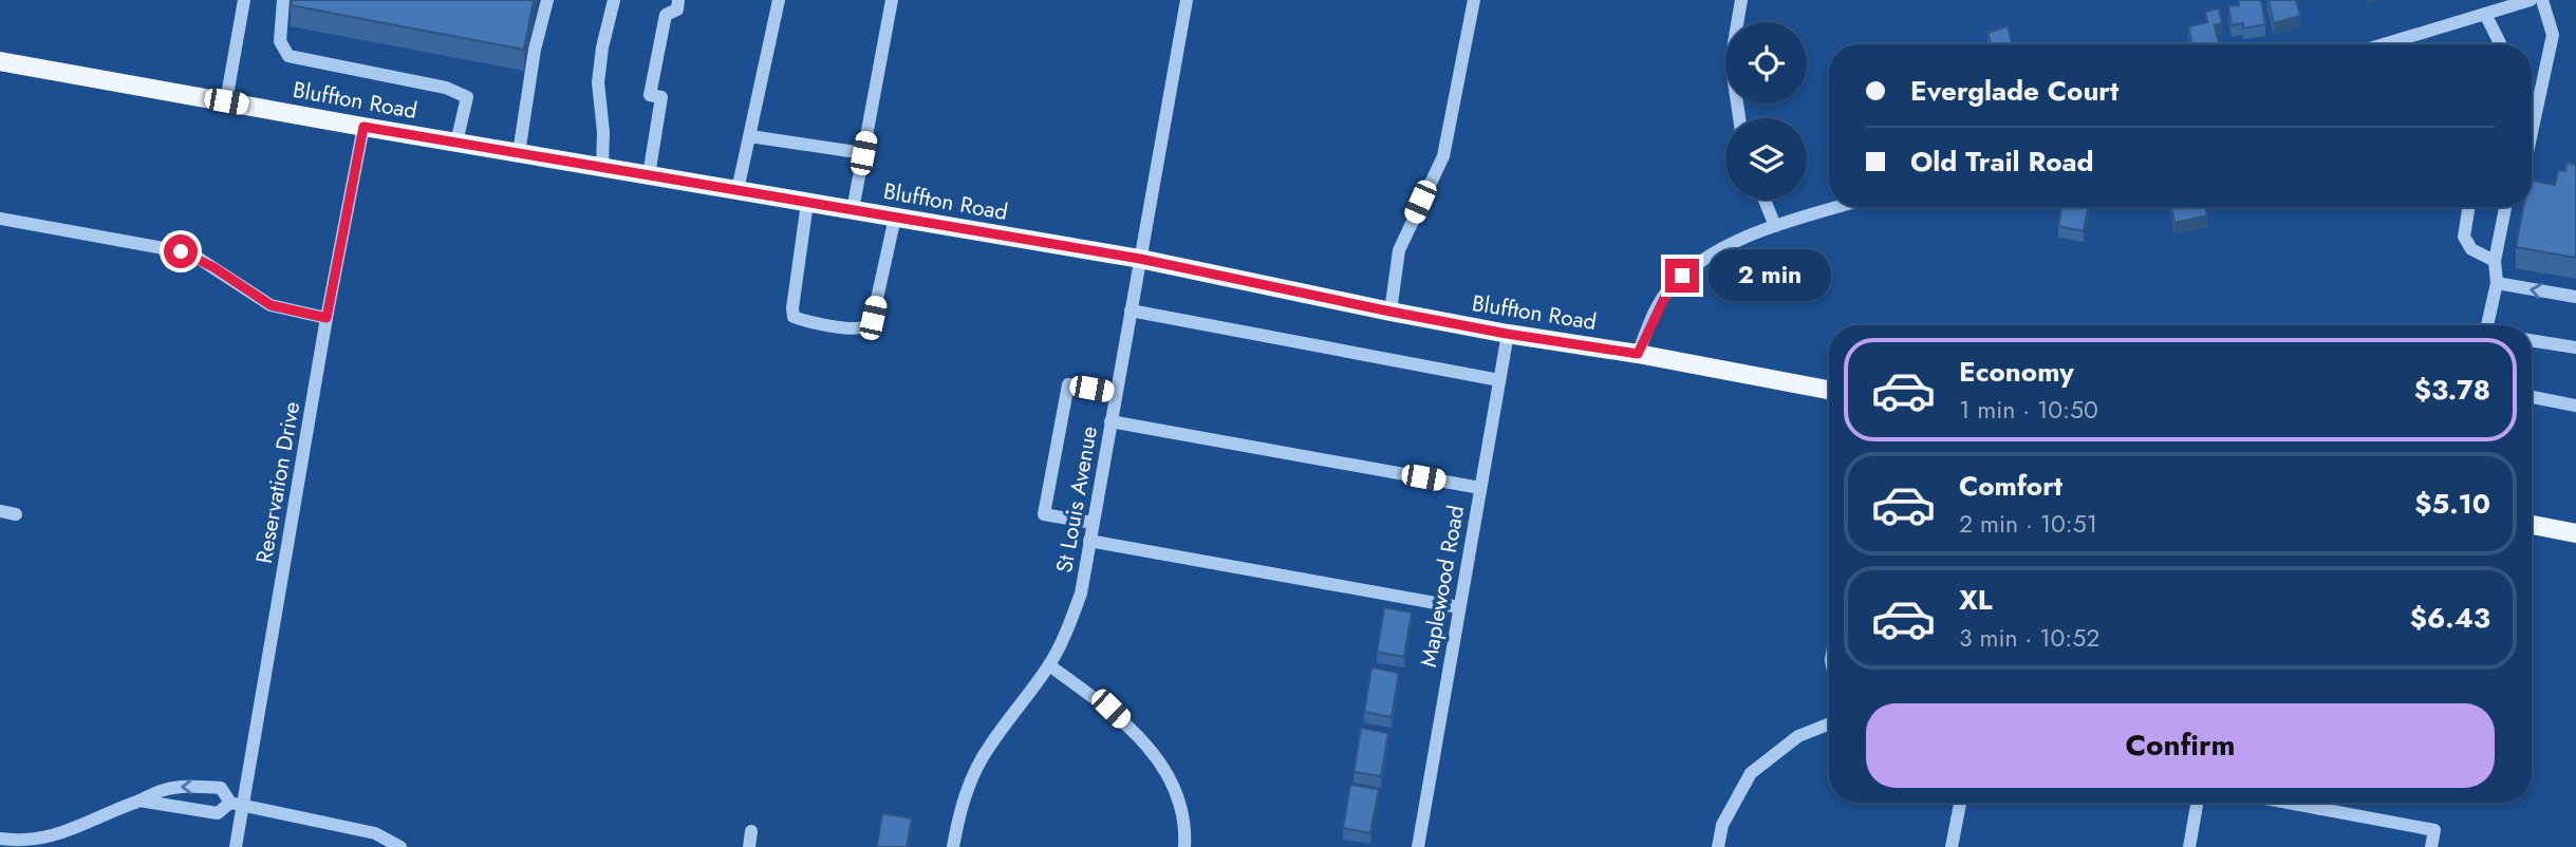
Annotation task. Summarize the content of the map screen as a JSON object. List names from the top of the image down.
{
  "streets": {
    "main road": ["Bluffton Road"],
    "street": ["Reservation Drive", "St Louis Avenue", "Maplewood Road"]
  },
  "crossings": [
    ["Bluffton Road", "Reservation Drive"],
    ["Bluffton Road", "St Louis Avenue"],
    ["Bluffton Road", "Maplewood Road"]
  ],
  "page": {
    "banner": ["Everglade Court", "Old Trail Road"],
    "bubble": "2 min",
    "list": [
      {
        "name": "Economy",
        "note": "1 min · 10:50",
        "value": "$3.78"
      },
      {
        "name": "Comfort",
        "note": "2 min · 10:51",
        "value": "$5.10"
      },
      {
        "name": "XL",
        "note": "3 min · 10:52",
        "value": "$6.43"
      }
    ],
    "buttons": "Confirm"
  }
}
